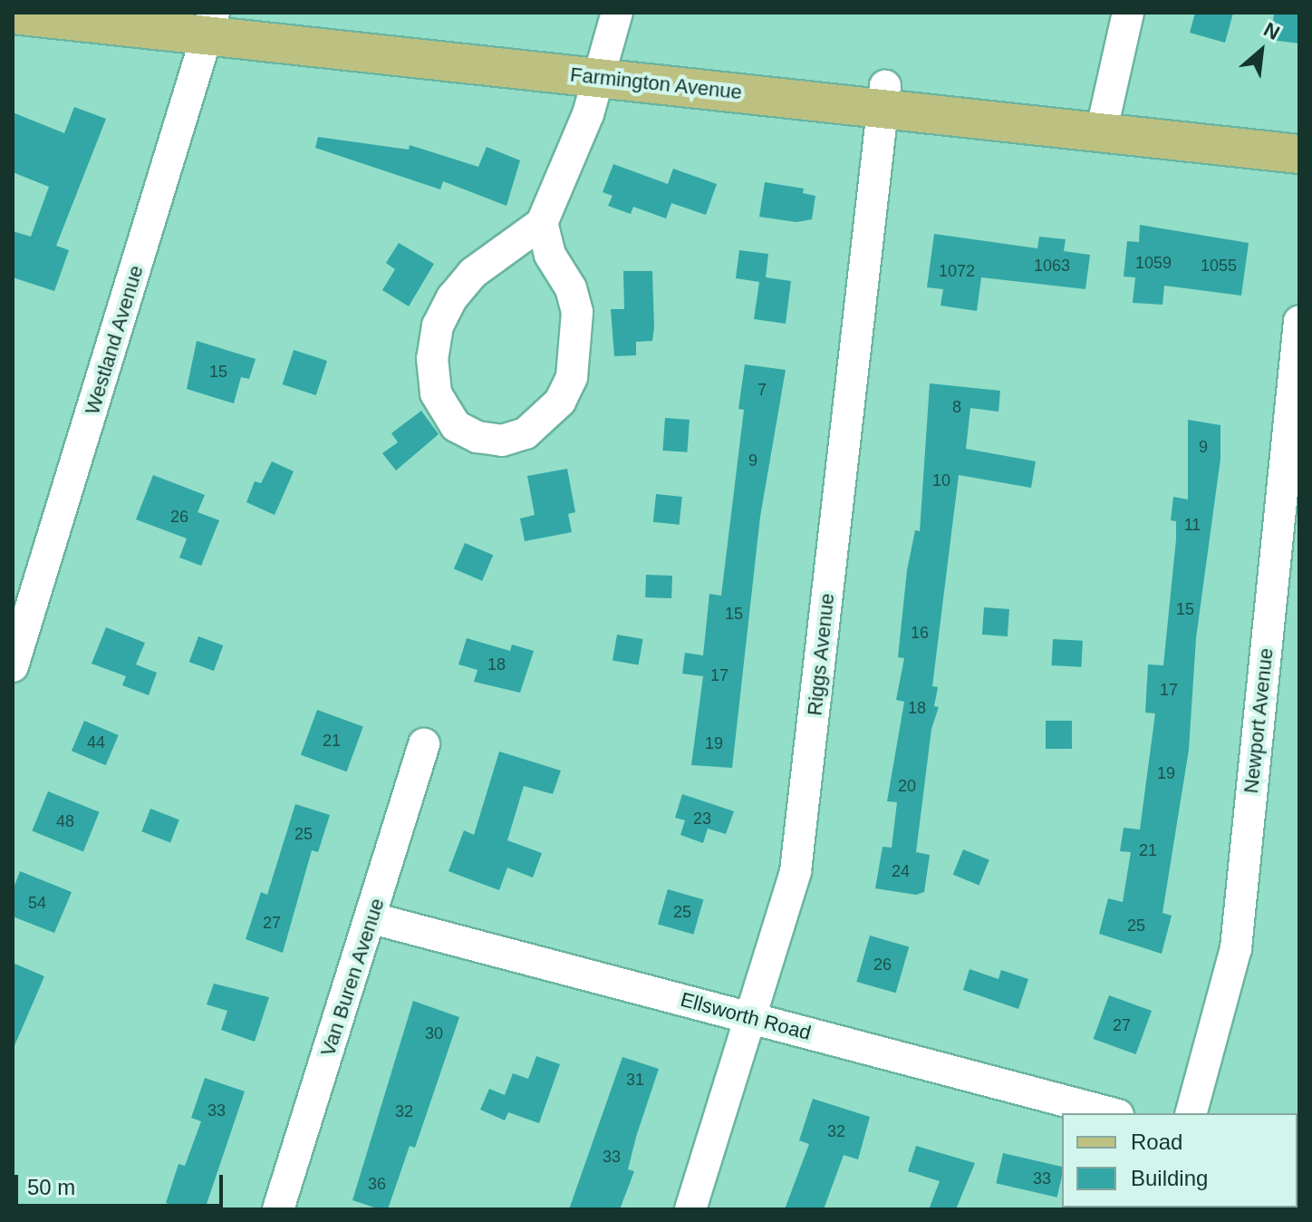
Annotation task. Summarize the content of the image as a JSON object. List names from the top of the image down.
{
  "streets": {
    "main road": ["Farmington Avenue"],
    "street": [
      "Westland Avenue",
      "Riggs Avenue",
      "Newport Avenue",
      "Van Buren Avenue",
      "Ellsworth Road"
    ]
  },
  "crossings": [
    ["Farmington Avenue", "Westland Avenue"],
    ["Farmington Avenue", "Riggs Avenue"],
    ["Riggs Avenue", "Ellsworth Road"],
    ["Van Buren Avenue", "Ellsworth Road"]
  ],
  "house_numbers": [
    "1059",
    "1063",
    "1055",
    "1072",
    "15",
    "7",
    "8",
    "9",
    "9",
    "10",
    "26",
    "11",
    "15",
    "15",
    "16",
    "18",
    "17",
    "17",
    "18",
    "21",
    "44",
    "19",
    "19",
    "20",
    "23",
    "48",
    "25",
    "21",
    "24",
    "54",
    "25",
    "27",
    "25",
    "26",
    "27",
    "30",
    "31",
    "33",
    "32",
    "32",
    "33",
    "33",
    "36"
  ],
  "legend": ["Road", "Building"],
  "scale_bar": "50 m",
  "north": "top right"
}
